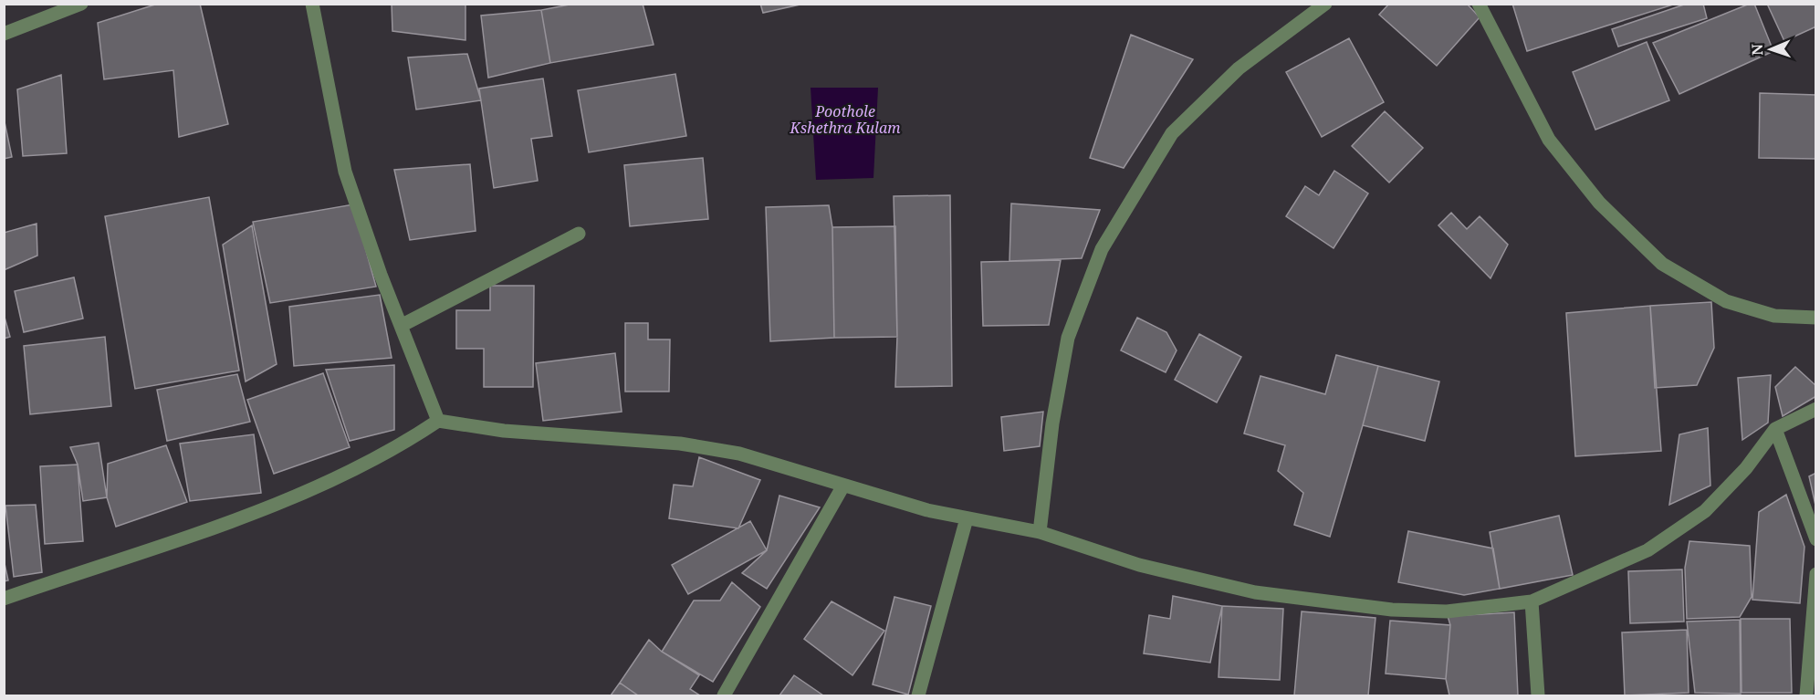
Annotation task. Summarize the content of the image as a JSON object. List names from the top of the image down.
{
  "water": ["Poothole Kshethra Kulam"],
  "north": "left"
}
